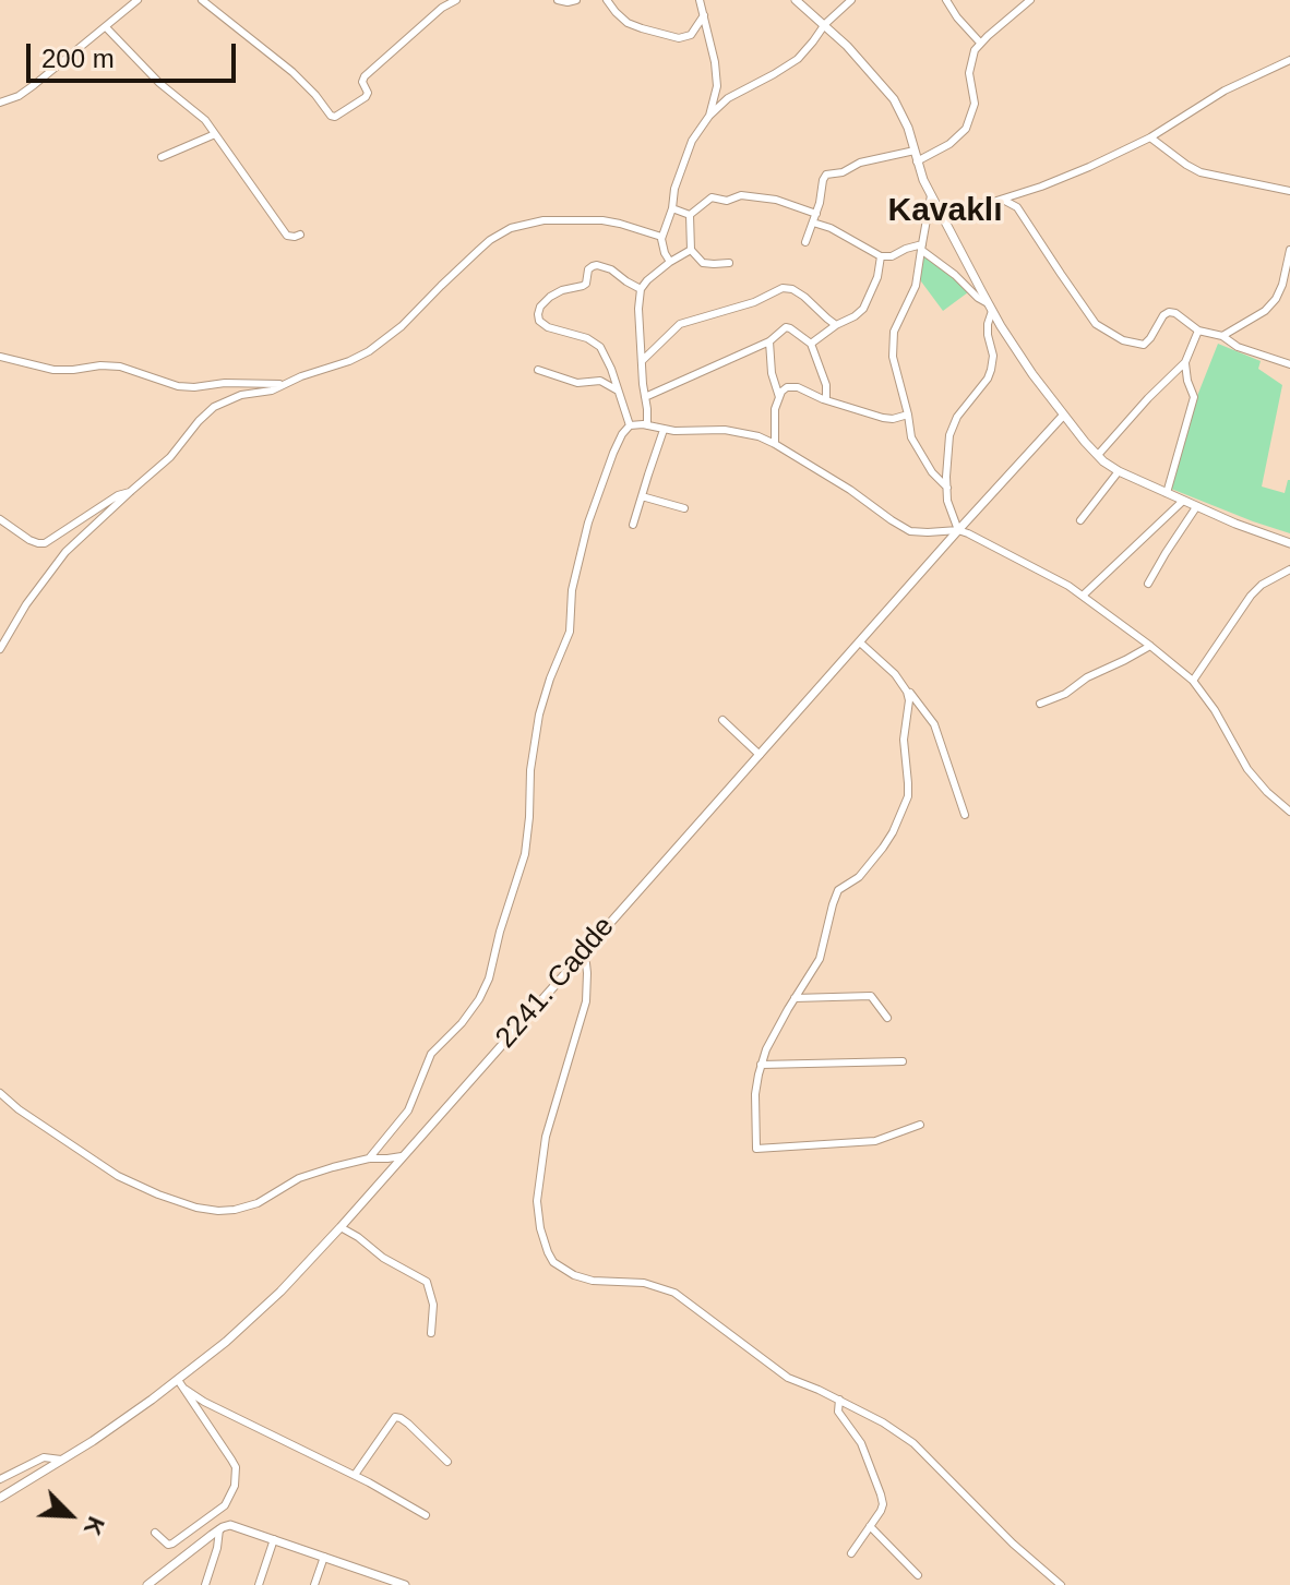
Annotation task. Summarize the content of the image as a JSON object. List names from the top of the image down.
{
  "streets": {
    "street": ["2241. Cadde"]
  },
  "districts": ["Kavaklı"],
  "scale_bar": "200 m",
  "north": "bottom right"
}
